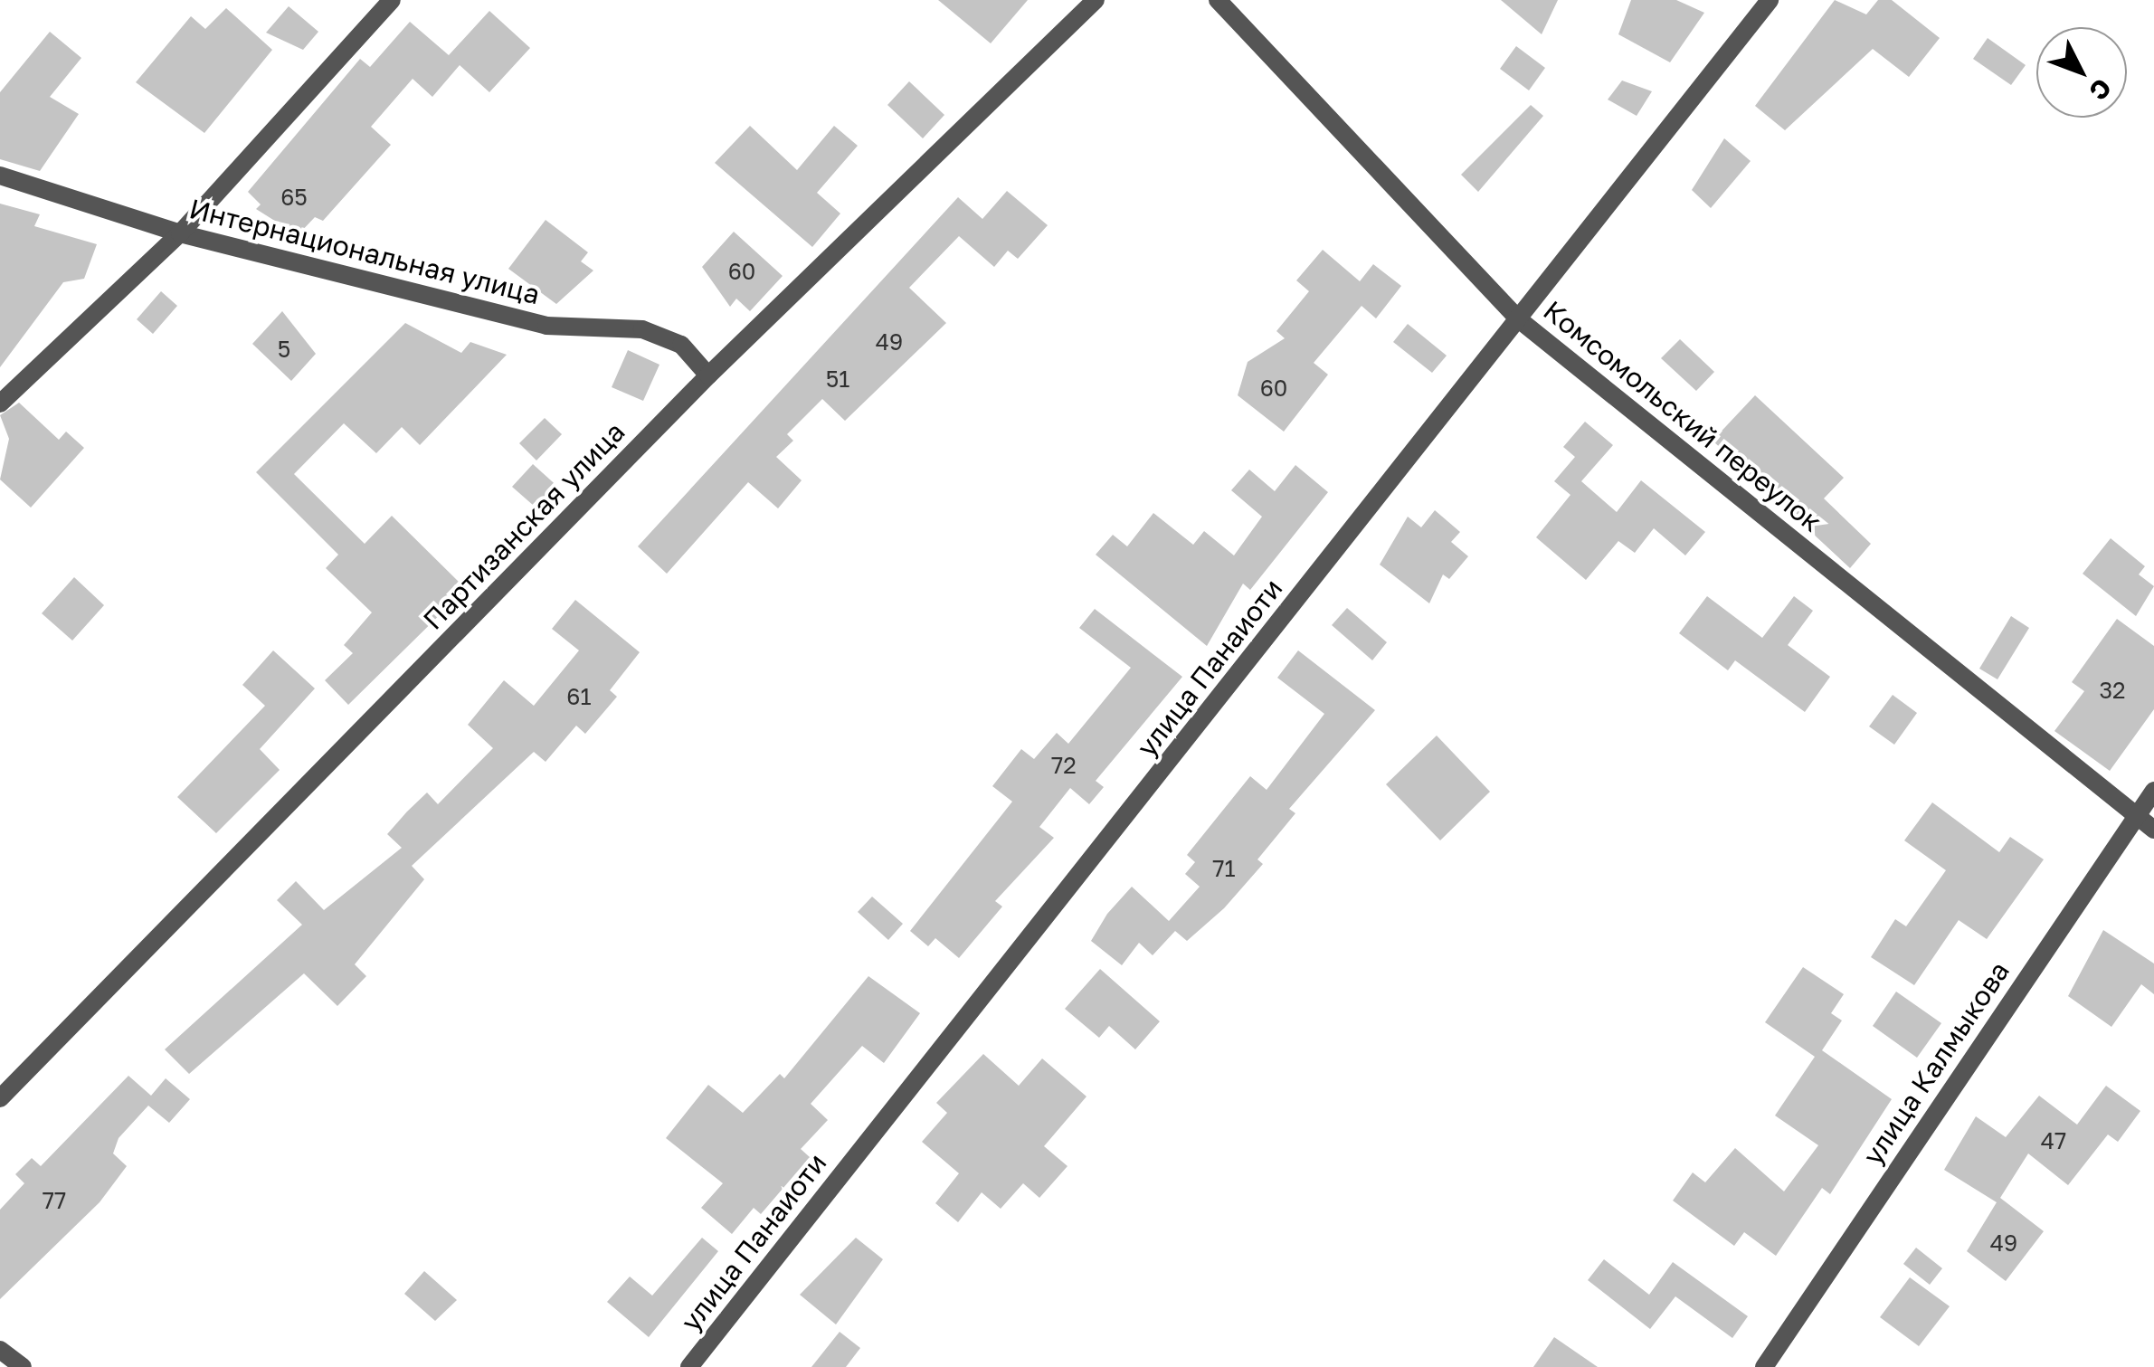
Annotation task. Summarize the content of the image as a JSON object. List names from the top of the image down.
{
  "streets": {
    "street": [
      "Интернациональная улица",
      "Комсомольский переулок",
      "Партизанская улица",
      "улица Панаиоти",
      "улица Калмыкова"
    ]
  },
  "crossings": [
    ["Интернациональная улица", "Партизанская улица"],
    ["Комсомольский переулок", "улица Панаиоти"],
    ["Комсомольский переулок", "улица Калмыкова"]
  ],
  "house_numbers": [
    "65",
    "60",
    "49",
    "5",
    "51",
    "60",
    "32",
    "61",
    "72",
    "71",
    "47",
    "77",
    "49"
  ],
  "north": "bottom right"
}
